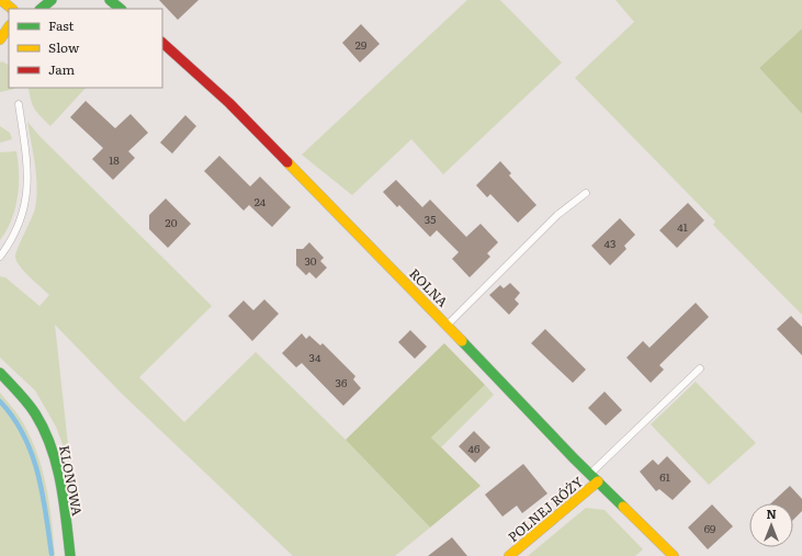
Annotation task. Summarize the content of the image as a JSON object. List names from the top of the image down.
{
  "streets": {
    "street": ["ROLNA", "KLONOWA", "POLNEJ RÓŻY"]
  },
  "crossings": [
    ["ROLNA", "POLNEJ RÓŻY"]
  ],
  "house_numbers": [
    "29",
    "18",
    "24",
    "35",
    "20",
    "41",
    "43",
    "30",
    "34",
    "36",
    "46",
    "61",
    "69"
  ],
  "legend": ["Fast", "Slow", "Jam"],
  "north": "top"
}
